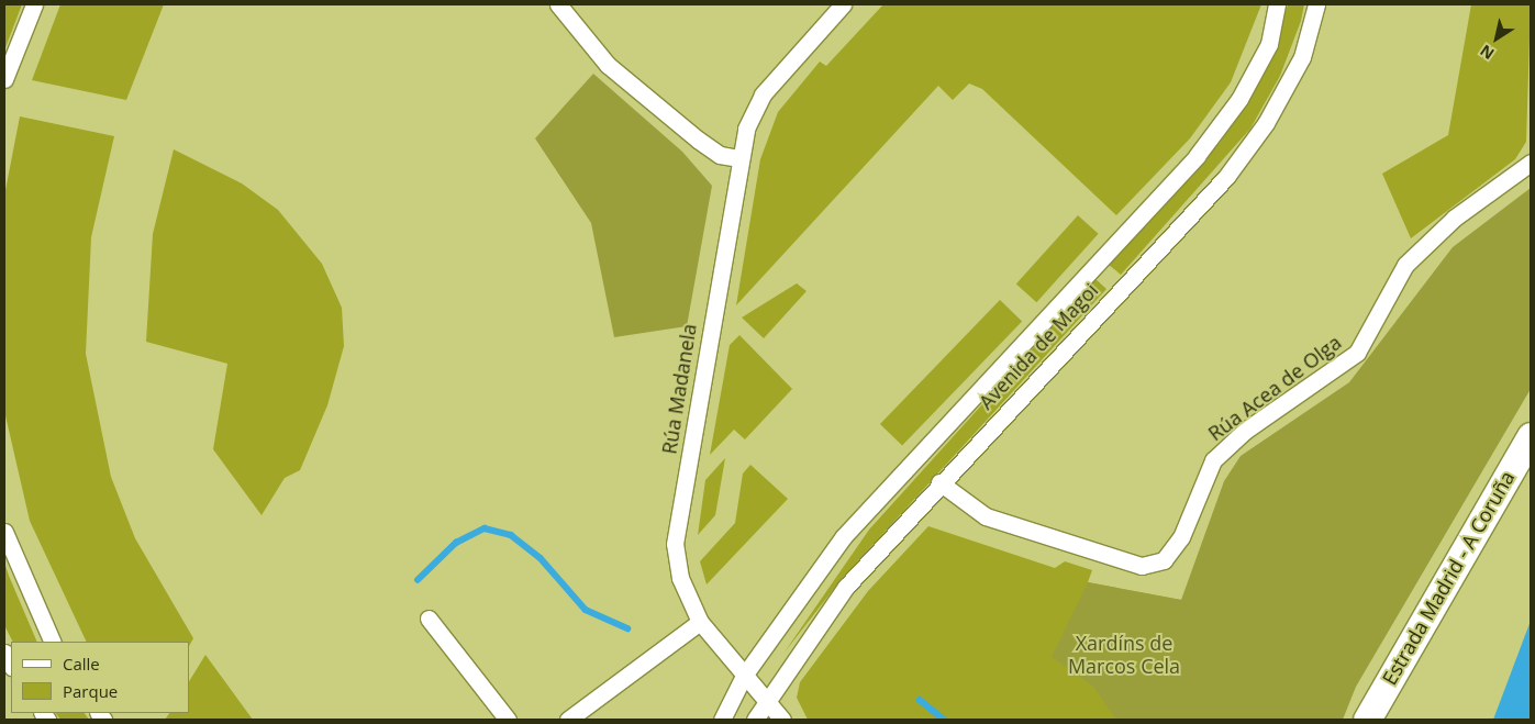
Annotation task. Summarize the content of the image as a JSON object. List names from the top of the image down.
{
  "streets": {
    "highway": ["Estrada Madrid - A Coruña"],
    "street": ["Avenida de Magoi", "Rúa Acea de Olga", "Rúa Madanela"]
  },
  "crossings": [
    ["Avenida de Magoi", "Rúa Acea de Olga"],
    ["Avenida de Magoi", "Rúa Madanela"]
  ],
  "parks": ["Xardíns de Marcos Cela"],
  "legend": ["Calle", "Parque"],
  "north": "bottom left"
}
